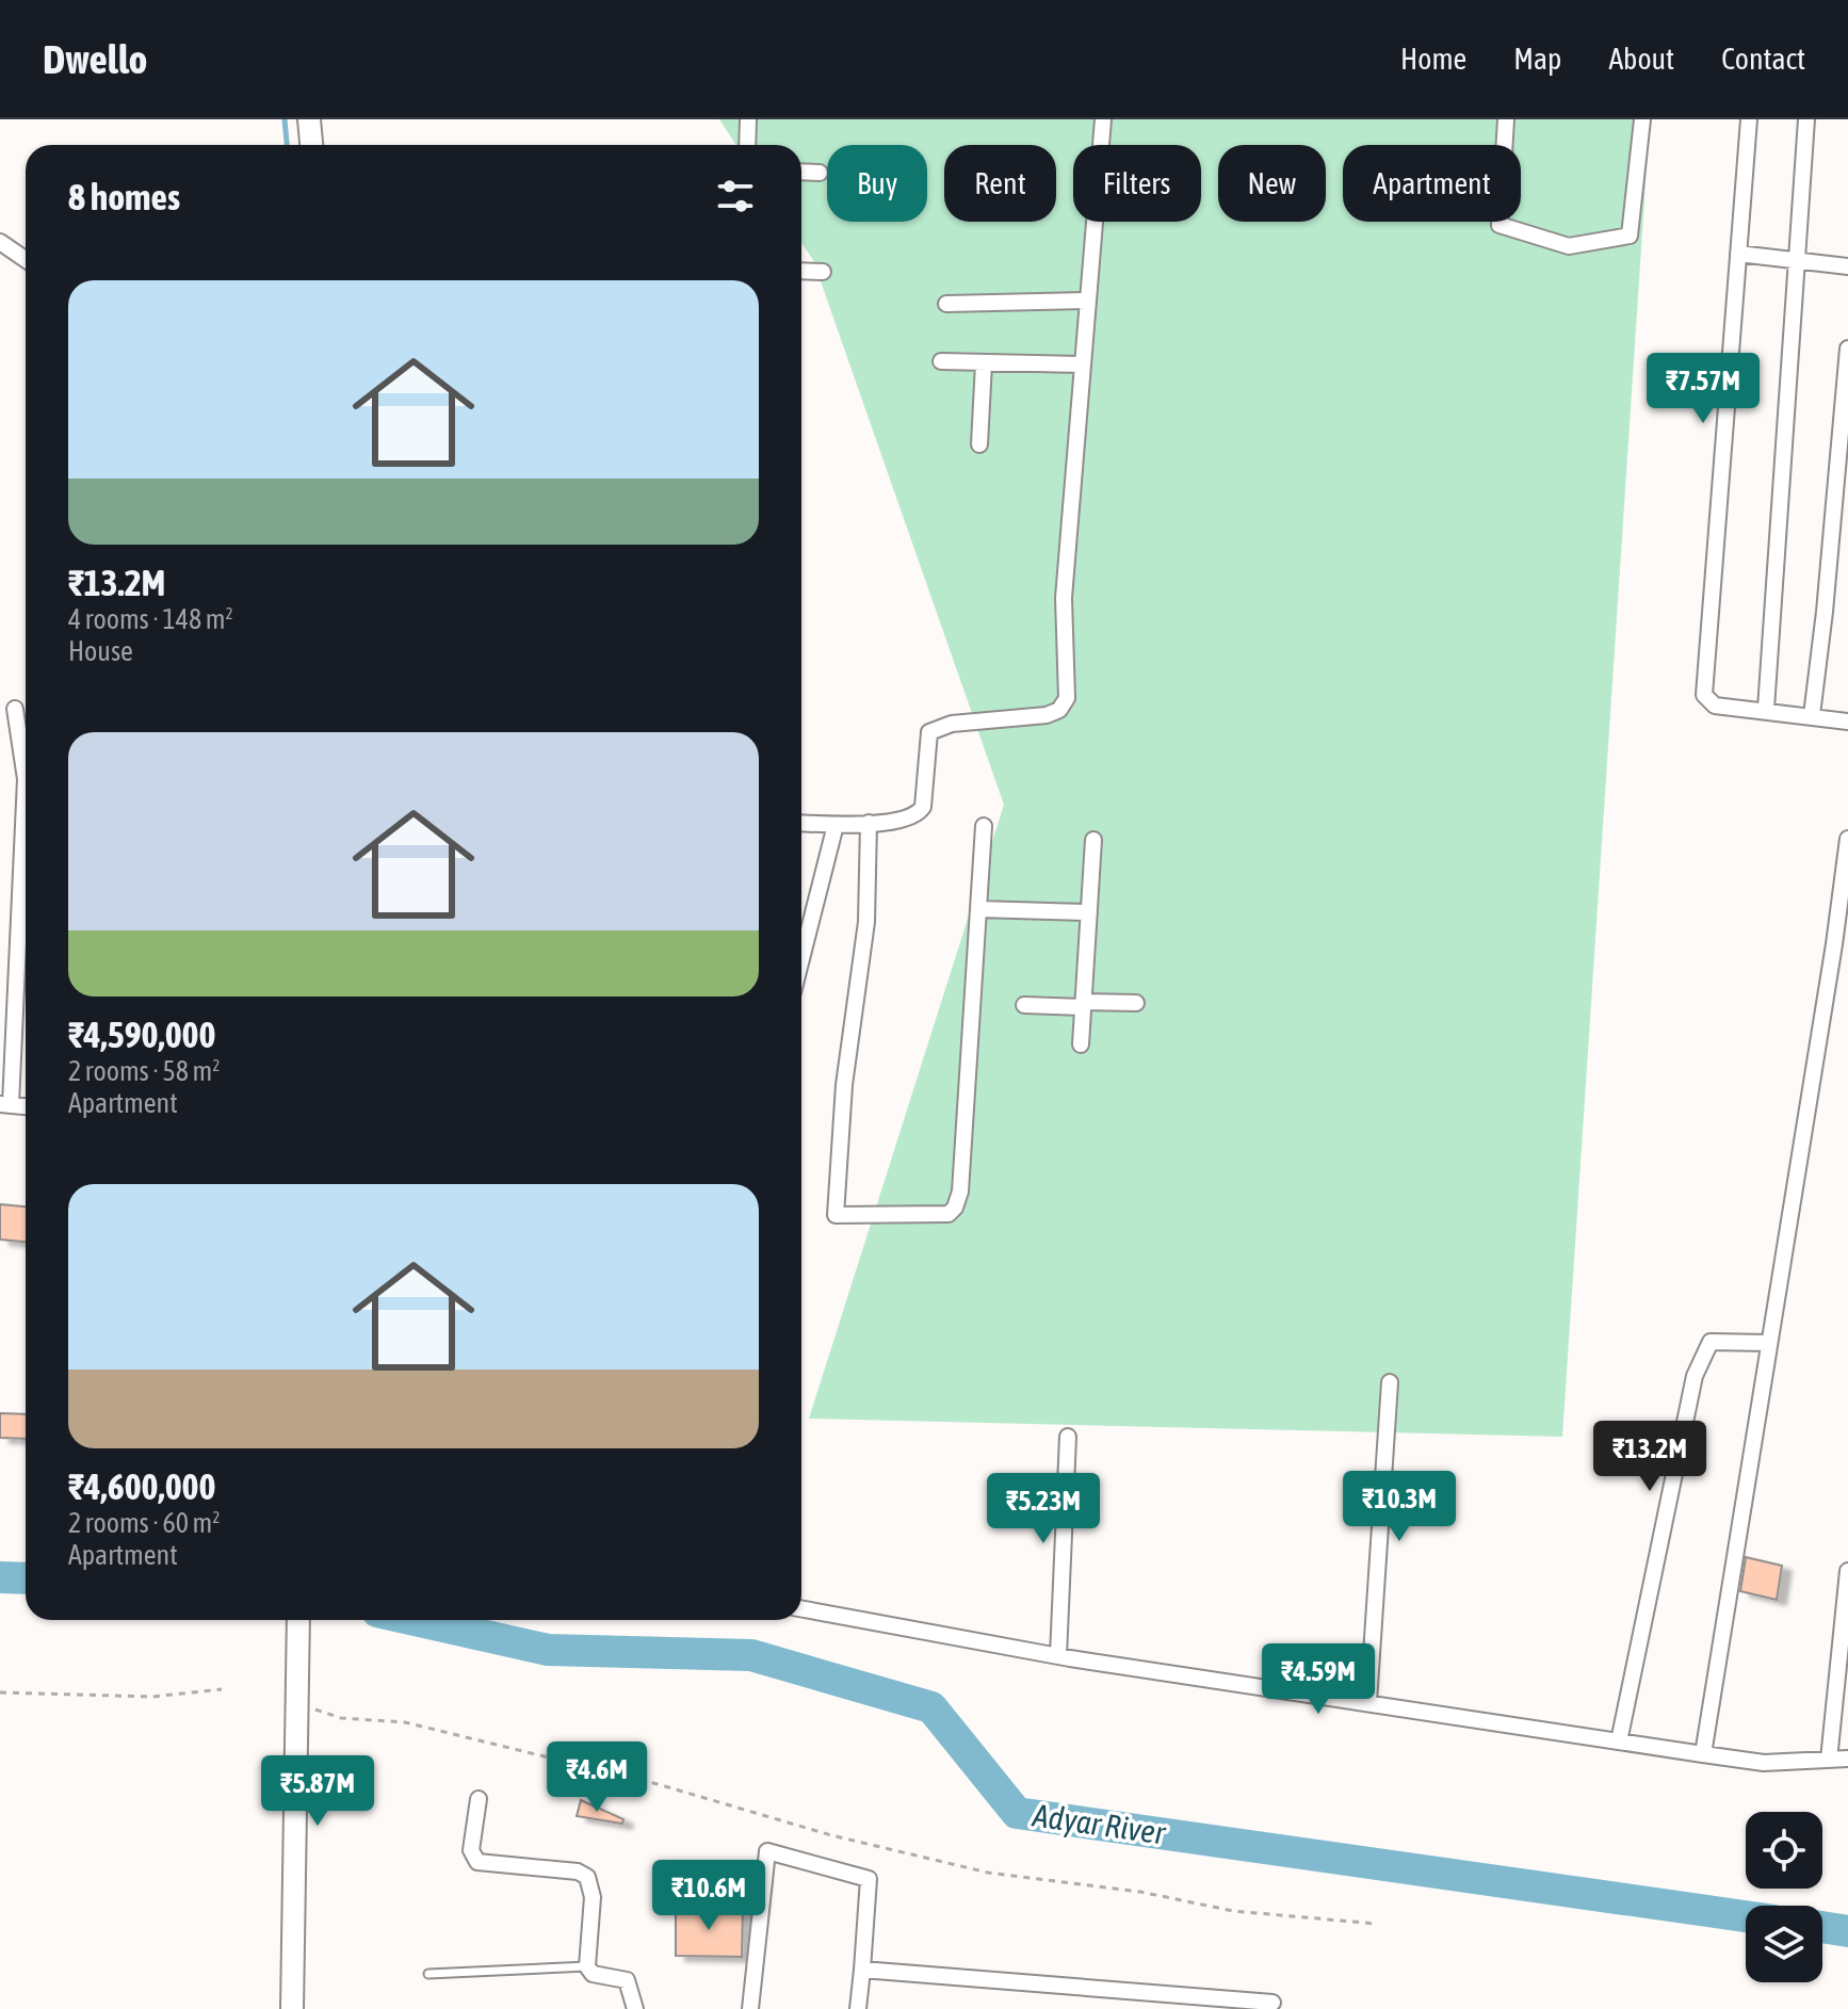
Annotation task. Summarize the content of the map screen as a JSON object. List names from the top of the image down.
{
  "water": ["Adyar River"],
  "page": {
    "header": "Dwello",
    "nav": [
      "Home",
      "Map",
      "About",
      "Contact"
    ],
    "chip": [
      "Buy",
      "Rent",
      "Filters",
      "New",
      "Apartment"
    ],
    "heading": "8 homes",
    "list": [
      {
        "name": "₹13.2M",
        "note": "4 rooms · 148 m² · House"
      },
      {
        "name": "₹4,590,000",
        "note": "2 rooms · 58 m² · Apartment"
      },
      {
        "name": "₹4,600,000",
        "note": "2 rooms · 60 m² · Apartment"
      }
    ],
    "price": [
      "₹7.57M",
      "₹13.2M",
      "₹10.3M",
      "₹5.23M",
      "₹4.59M",
      "₹4.6M",
      "₹5.87M",
      "₹10.6M"
    ]
  }
}
